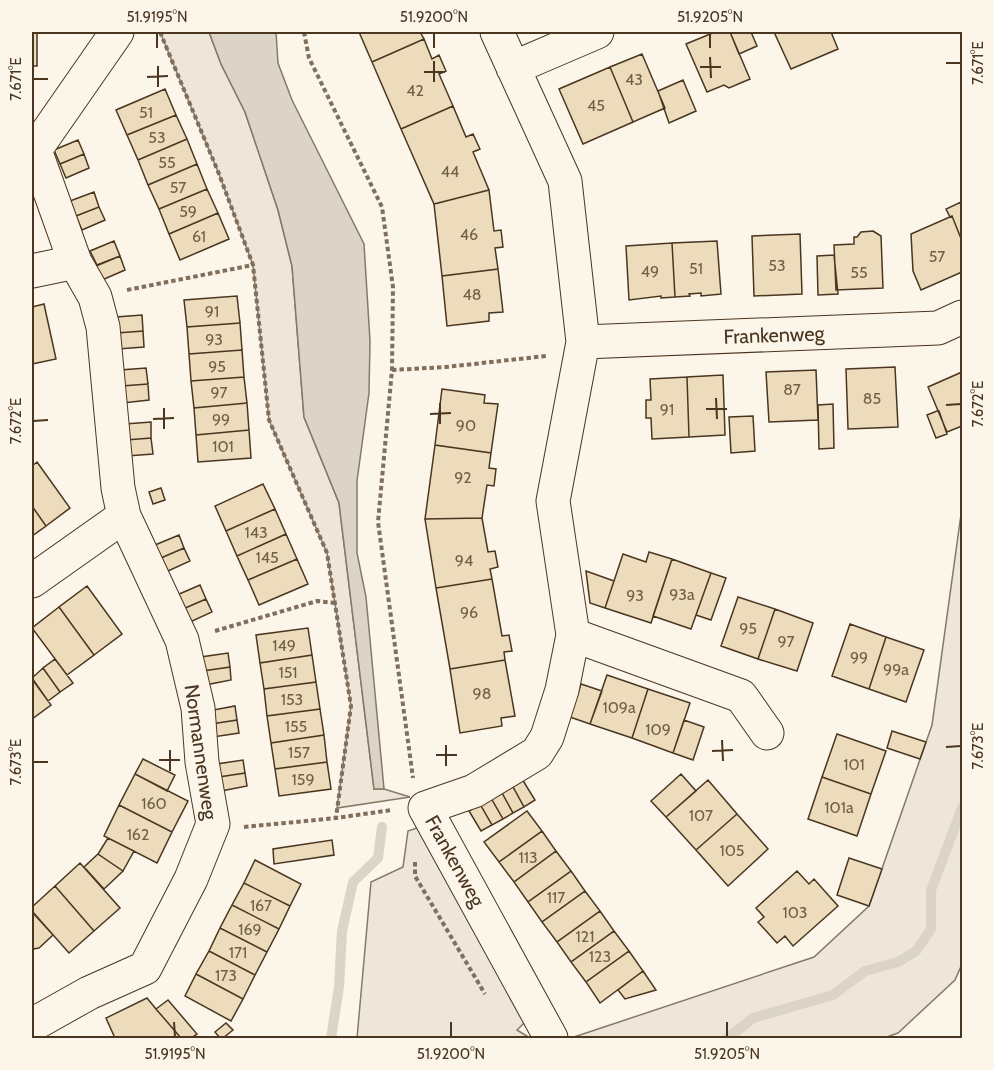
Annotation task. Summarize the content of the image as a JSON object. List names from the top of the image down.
{
  "streets": {
    "street": ["Frankenweg", "Normannenweg"]
  },
  "house_numbers": [
    "43",
    "42",
    "45",
    "51",
    "53",
    "55",
    "44",
    "57",
    "59",
    "46",
    "61",
    "57",
    "53",
    "51",
    "49",
    "55",
    "48",
    "91",
    "93",
    "95",
    "87",
    "97",
    "85",
    "91",
    "99",
    "90",
    "101",
    "92",
    "143",
    "145",
    "94",
    "93a",
    "93",
    "96",
    "95",
    "97",
    "149",
    "99",
    "99a",
    "151",
    "98",
    "153",
    "109a",
    "155",
    "109",
    "157",
    "101",
    "159",
    "160",
    "101a",
    "107",
    "162",
    "105",
    "113",
    "117",
    "167",
    "103",
    "169",
    "121",
    "171",
    "123",
    "173"
  ],
  "coordinates": [
    "51.9195°N",
    "51.9200°N",
    "51.9205°N",
    "7.671°E",
    "7.672°E",
    "7.673°E"
  ]
}
